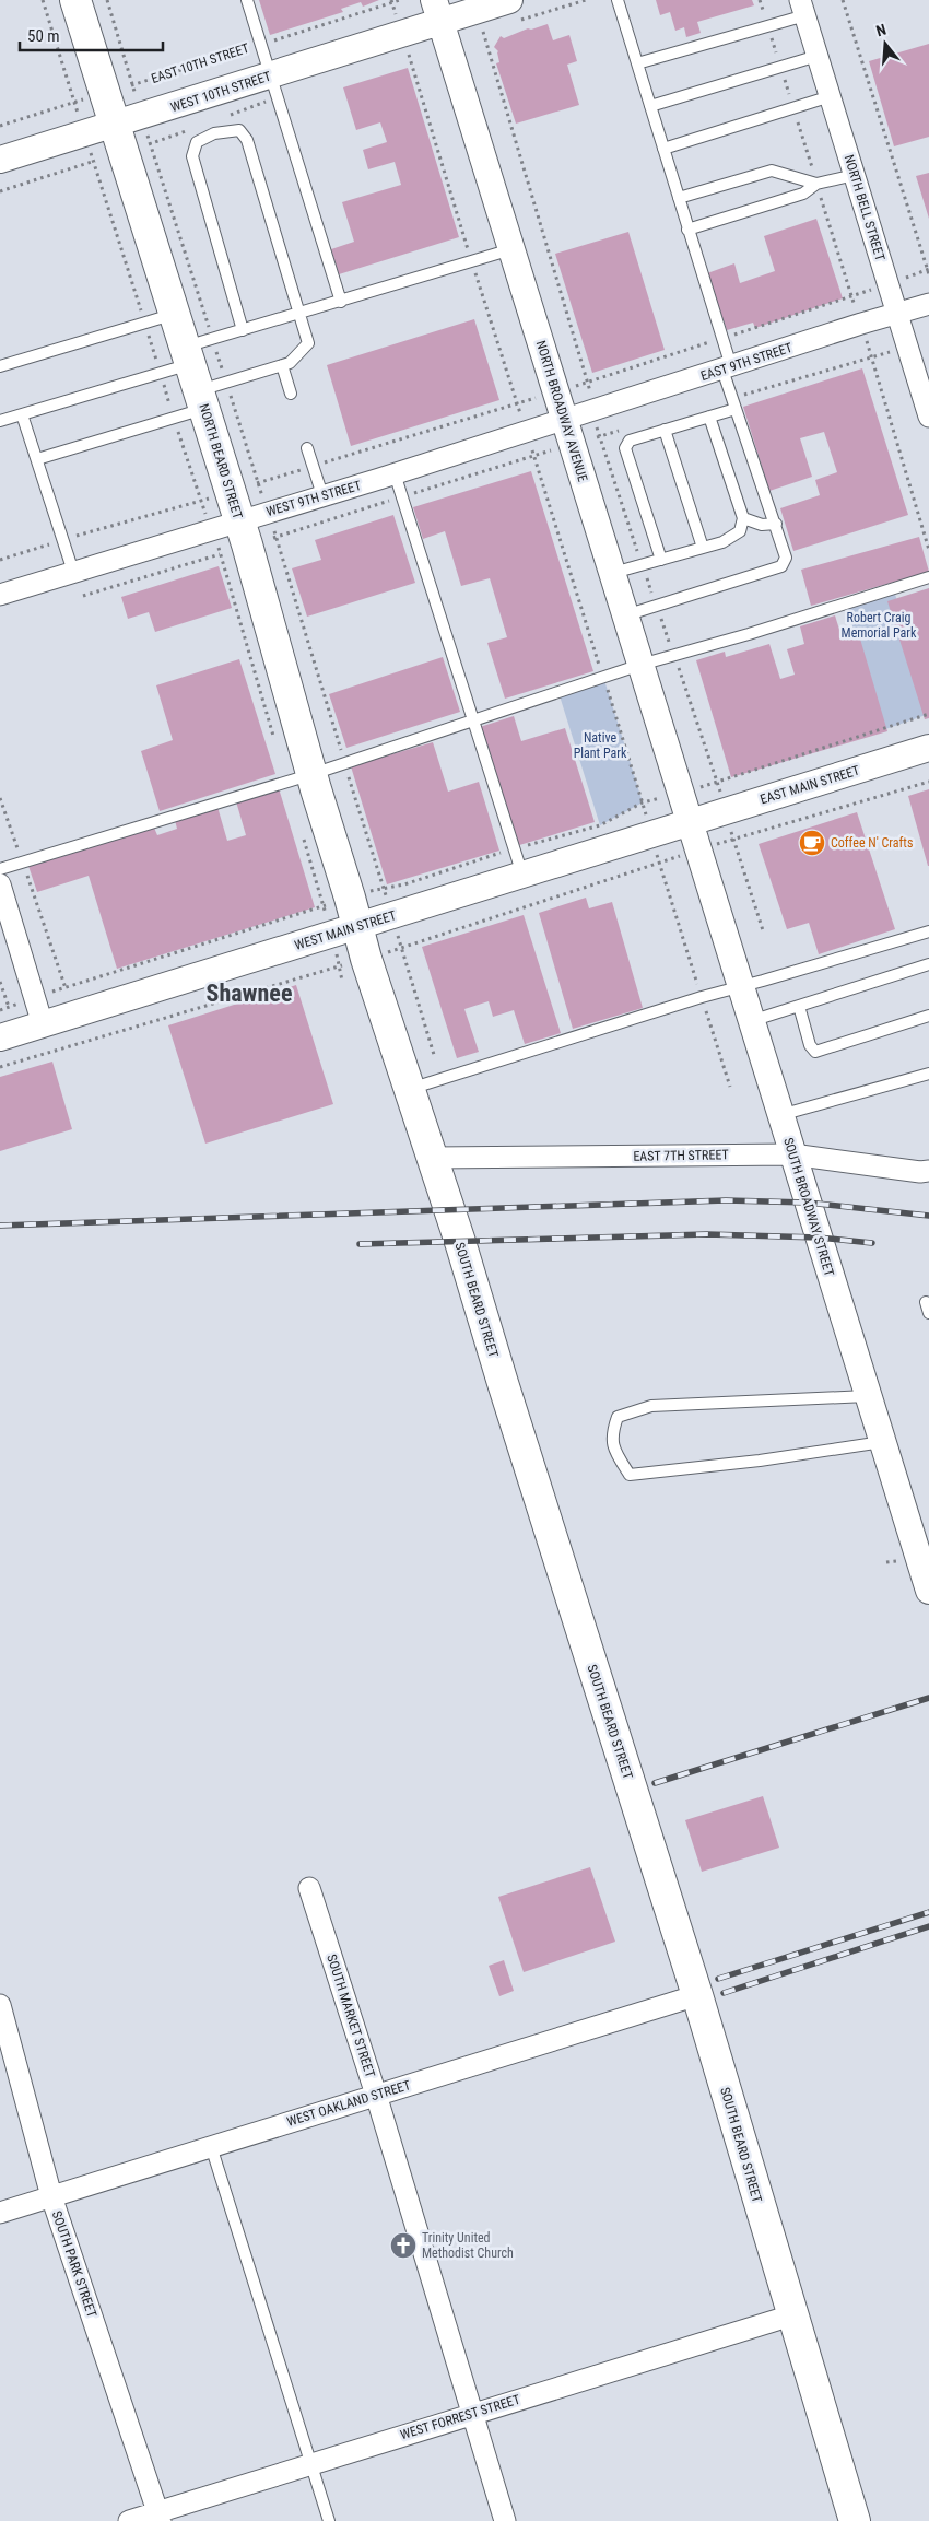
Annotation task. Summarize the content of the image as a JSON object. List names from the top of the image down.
{
  "streets": {
    "main road": ["NORTH BEARD STREET", "SOUTH BEARD STREET"],
    "street": [
      "WEST 10TH STREET",
      "NORTH BELL STREET",
      "EAST 9TH STREET",
      "NORTH BROADWAY AVENUE",
      "WEST 9TH STREET",
      "EAST MAIN STREET",
      "WEST MAIN STREET",
      "EAST 7TH STREET",
      "SOUTH BROADWAY STREET",
      "SOUTH MARKET STREET",
      "WEST OAKLAND STREET",
      "SOUTH PARK STREET",
      "WEST FORREST STREET"
    ],
    "path": ["EAST 10TH STREET"]
  },
  "crossings": [
    ["EAST 10TH STREET", "NORTH BEARD STREET"],
    ["WEST 10TH STREET", "NORTH BROADWAY AVENUE"],
    ["WEST 10TH STREET", "NORTH BEARD STREET"],
    ["NORTH BELL STREET", "EAST 9TH STREET"],
    ["EAST 9TH STREET", "NORTH BROADWAY AVENUE"],
    ["EAST 9TH STREET", "WEST 9TH STREET"],
    ["NORTH BROADWAY AVENUE", "WEST 9TH STREET"],
    ["NORTH BROADWAY AVENUE", "EAST MAIN STREET"],
    ["NORTH BROADWAY AVENUE", "WEST MAIN STREET"],
    ["NORTH BROADWAY AVENUE", "SOUTH BROADWAY STREET"],
    ["NORTH BEARD STREET", "WEST 9TH STREET"],
    ["NORTH BEARD STREET", "WEST MAIN STREET"],
    ["NORTH BEARD STREET", "SOUTH BEARD STREET"],
    ["EAST MAIN STREET", "WEST MAIN STREET"],
    ["EAST MAIN STREET", "SOUTH BROADWAY STREET"],
    ["WEST MAIN STREET", "SOUTH BROADWAY STREET"],
    ["WEST MAIN STREET", "SOUTH BEARD STREET"],
    ["EAST 7TH STREET", "SOUTH BROADWAY STREET"],
    ["EAST 7TH STREET", "SOUTH BEARD STREET"],
    ["SOUTH BEARD STREET", "WEST OAKLAND STREET"],
    ["SOUTH BEARD STREET", "WEST FORREST STREET"],
    ["SOUTH MARKET STREET", "WEST OAKLAND STREET"],
    ["SOUTH MARKET STREET", "WEST FORREST STREET"],
    ["WEST OAKLAND STREET", "SOUTH PARK STREET"],
    ["SOUTH PARK STREET", "WEST FORREST STREET"]
  ],
  "districts": ["Shawnee"],
  "parks": ["Robert Craig Memorial Park", "Native Plant Park"],
  "places": {
    "cafe": ["Coffee N' Crafts"],
    "church": ["Trinity United Methodist Church"]
  },
  "scale_bar": "50 m",
  "north": "top"
}
